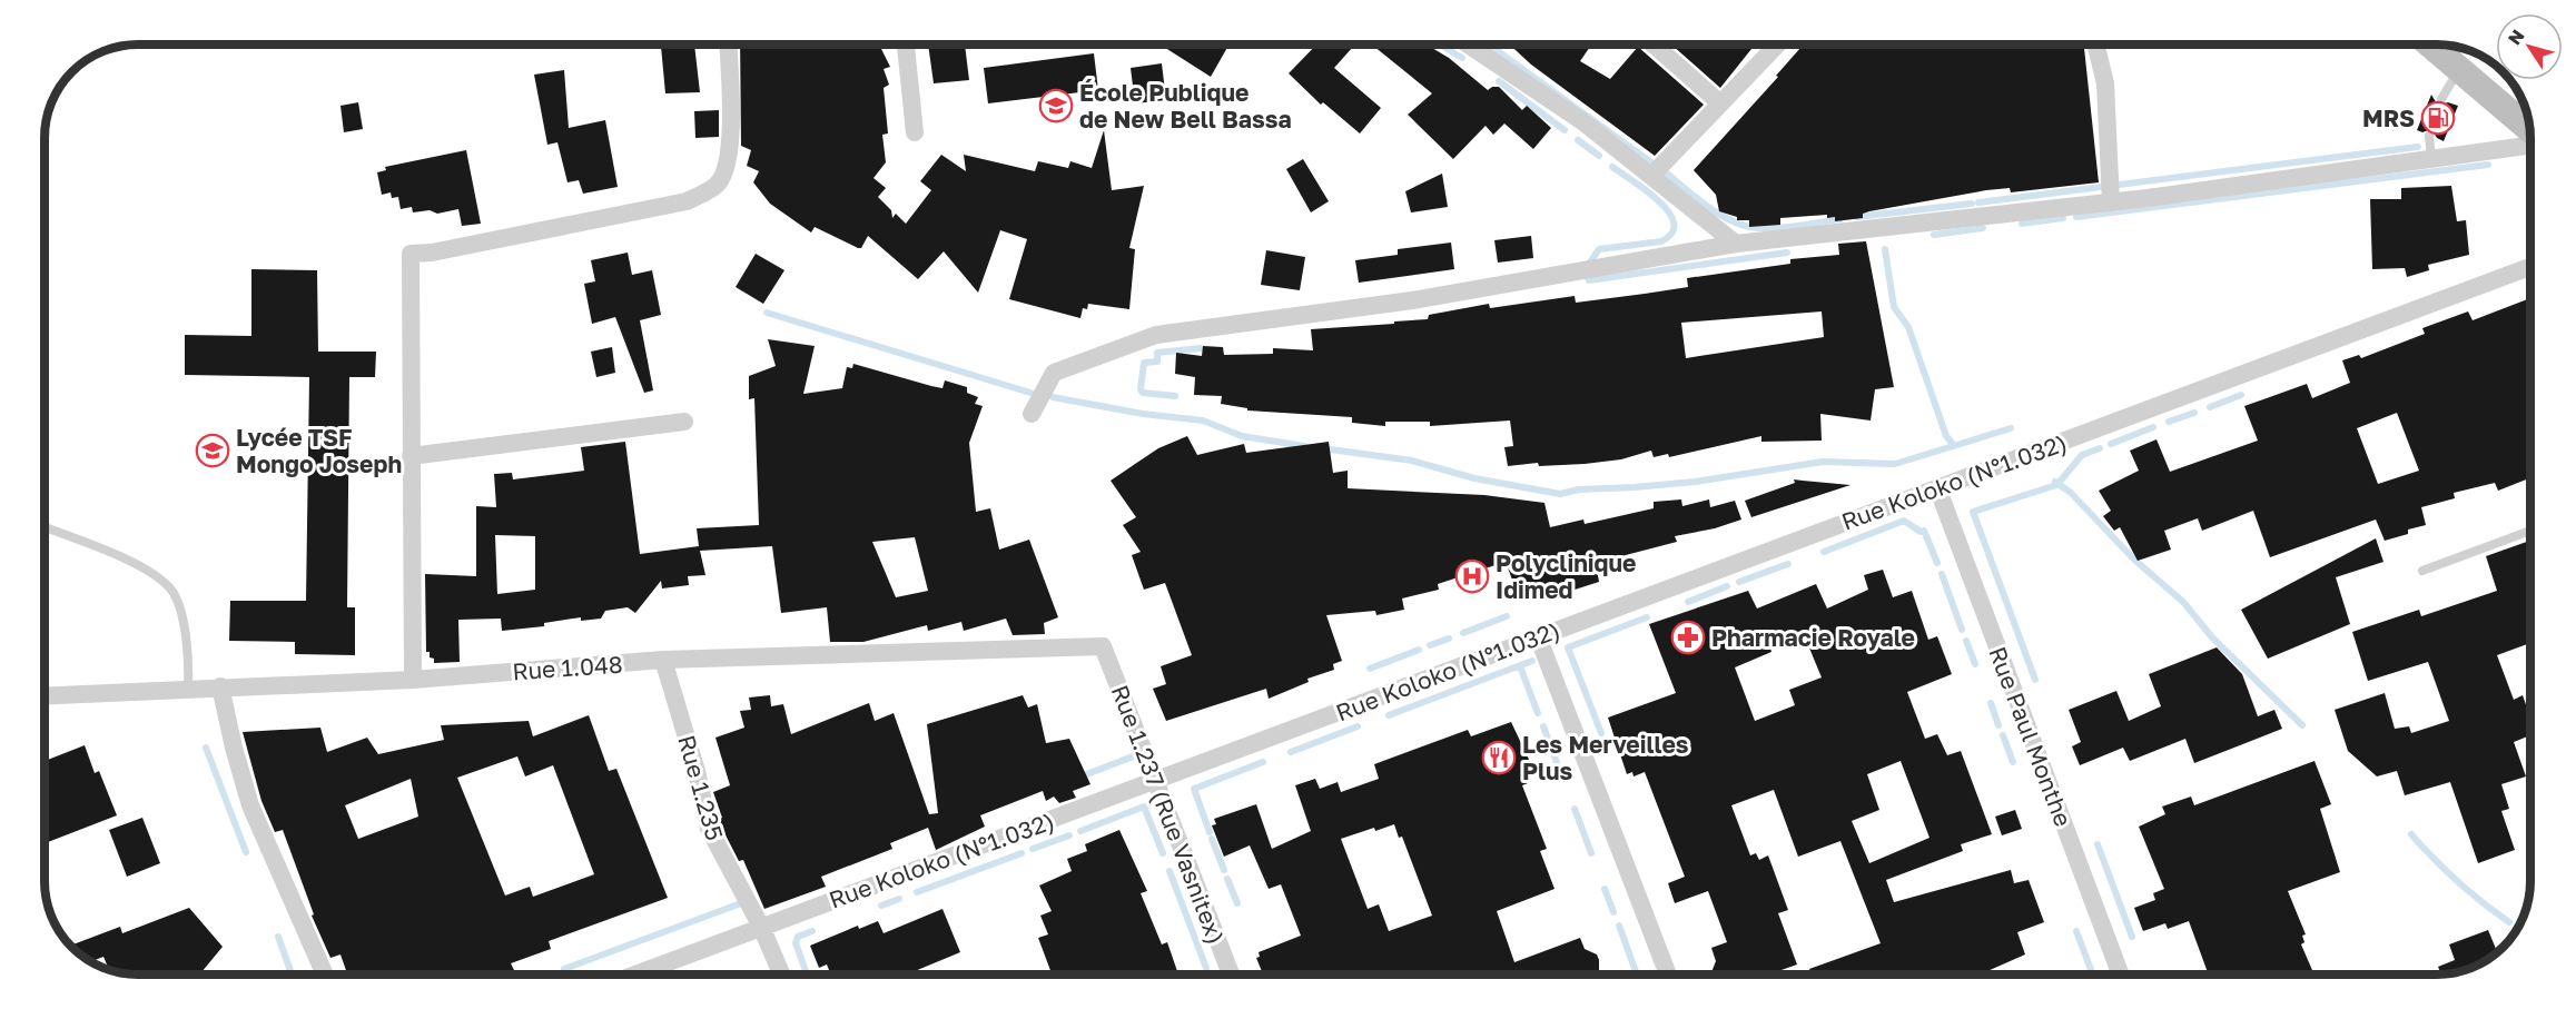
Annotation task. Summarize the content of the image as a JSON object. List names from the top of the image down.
{
  "streets": {
    "street": [
      "Rue Koloko (N°1.032)",
      "Rue 1.048",
      "Rue Paul Monthe",
      "Rue 1.235",
      "Rue 1.237 (Rue Vasnitex)"
    ]
  },
  "crossings": [
    ["Rue Koloko (N°1.032)", "Rue Paul Monthe"],
    ["Rue Koloko (N°1.032)", "Rue 1.235"],
    ["Rue Koloko (N°1.032)", "Rue 1.237 (Rue Vasnitex)"],
    ["Rue 1.048", "Rue 1.235"],
    ["Rue 1.048", "Rue 1.237 (Rue Vasnitex)"]
  ],
  "places": {
    "school or university": ["École Publique de New Bell Bassa", "Lycée TSF Mongo Joseph"],
    "fuel station": ["MRS"],
    "hospital": ["Polyclinique Idimed"],
    "pharmacy": ["Pharmacie Royale"],
    "restaurant": ["Les Merveilles Plus"]
  },
  "north": "top left"
}
